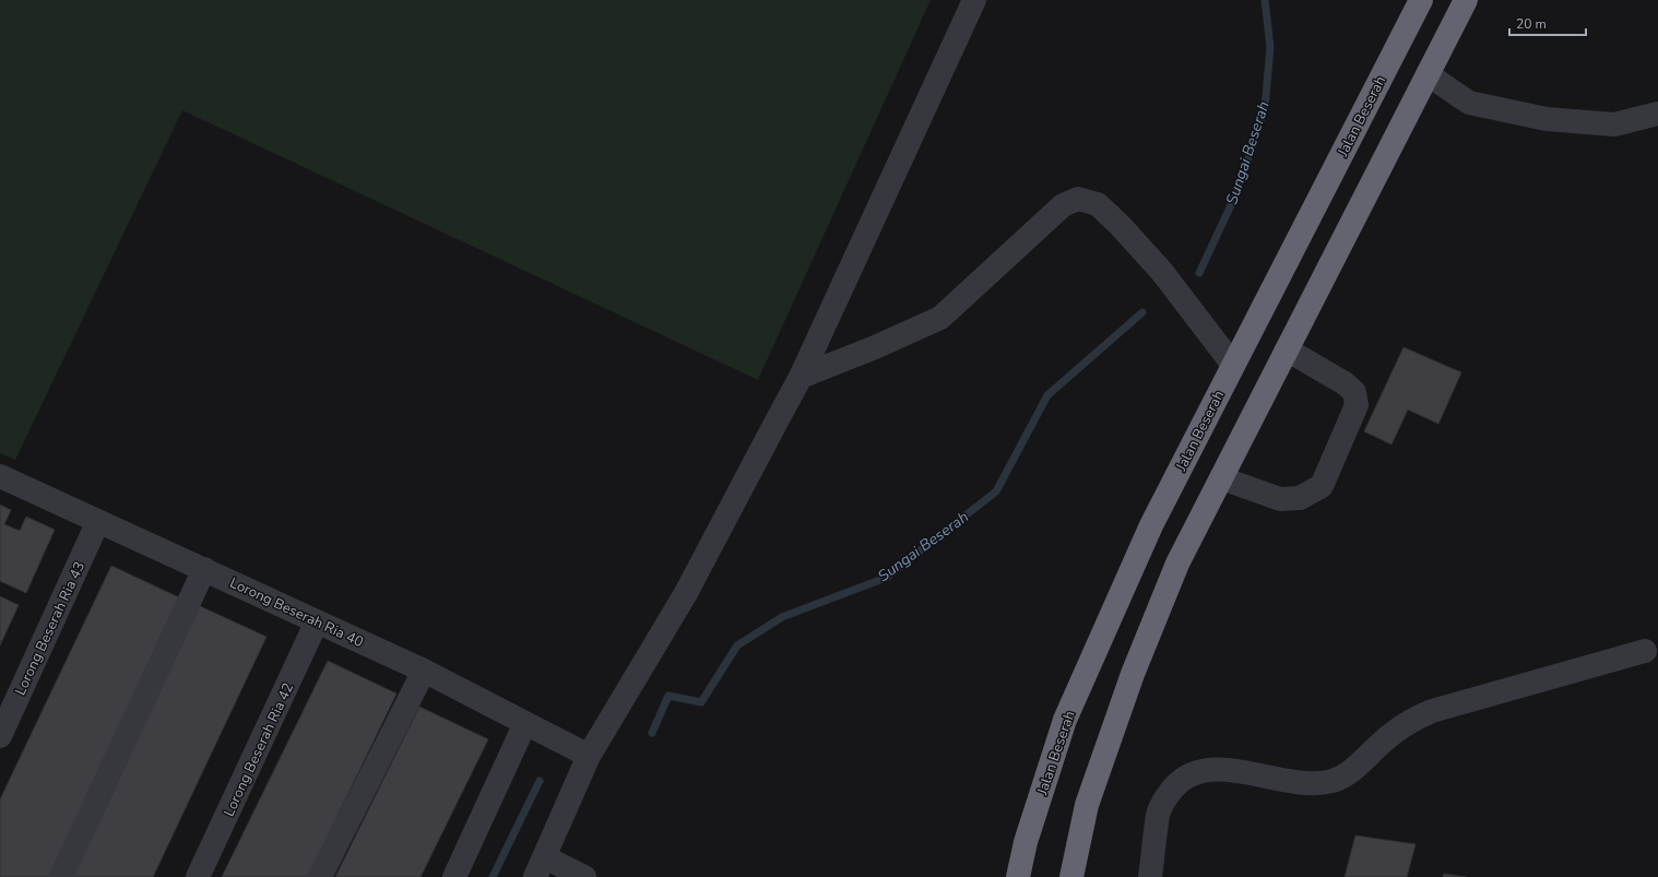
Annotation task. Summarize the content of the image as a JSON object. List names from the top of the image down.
{
  "streets": {
    "highway": ["Jalan Beserah"],
    "street": ["Lorong Beserah Ria 40", "Lorong Beserah Ria 43", "Lorong Beserah Ria 42"]
  },
  "crossings": [
    ["Lorong Beserah Ria 40", "Lorong Beserah Ria 43"],
    ["Lorong Beserah Ria 40", "Lorong Beserah Ria 42"]
  ],
  "water": ["Sungai Beserah"],
  "scale_bar": "20 m"
}
